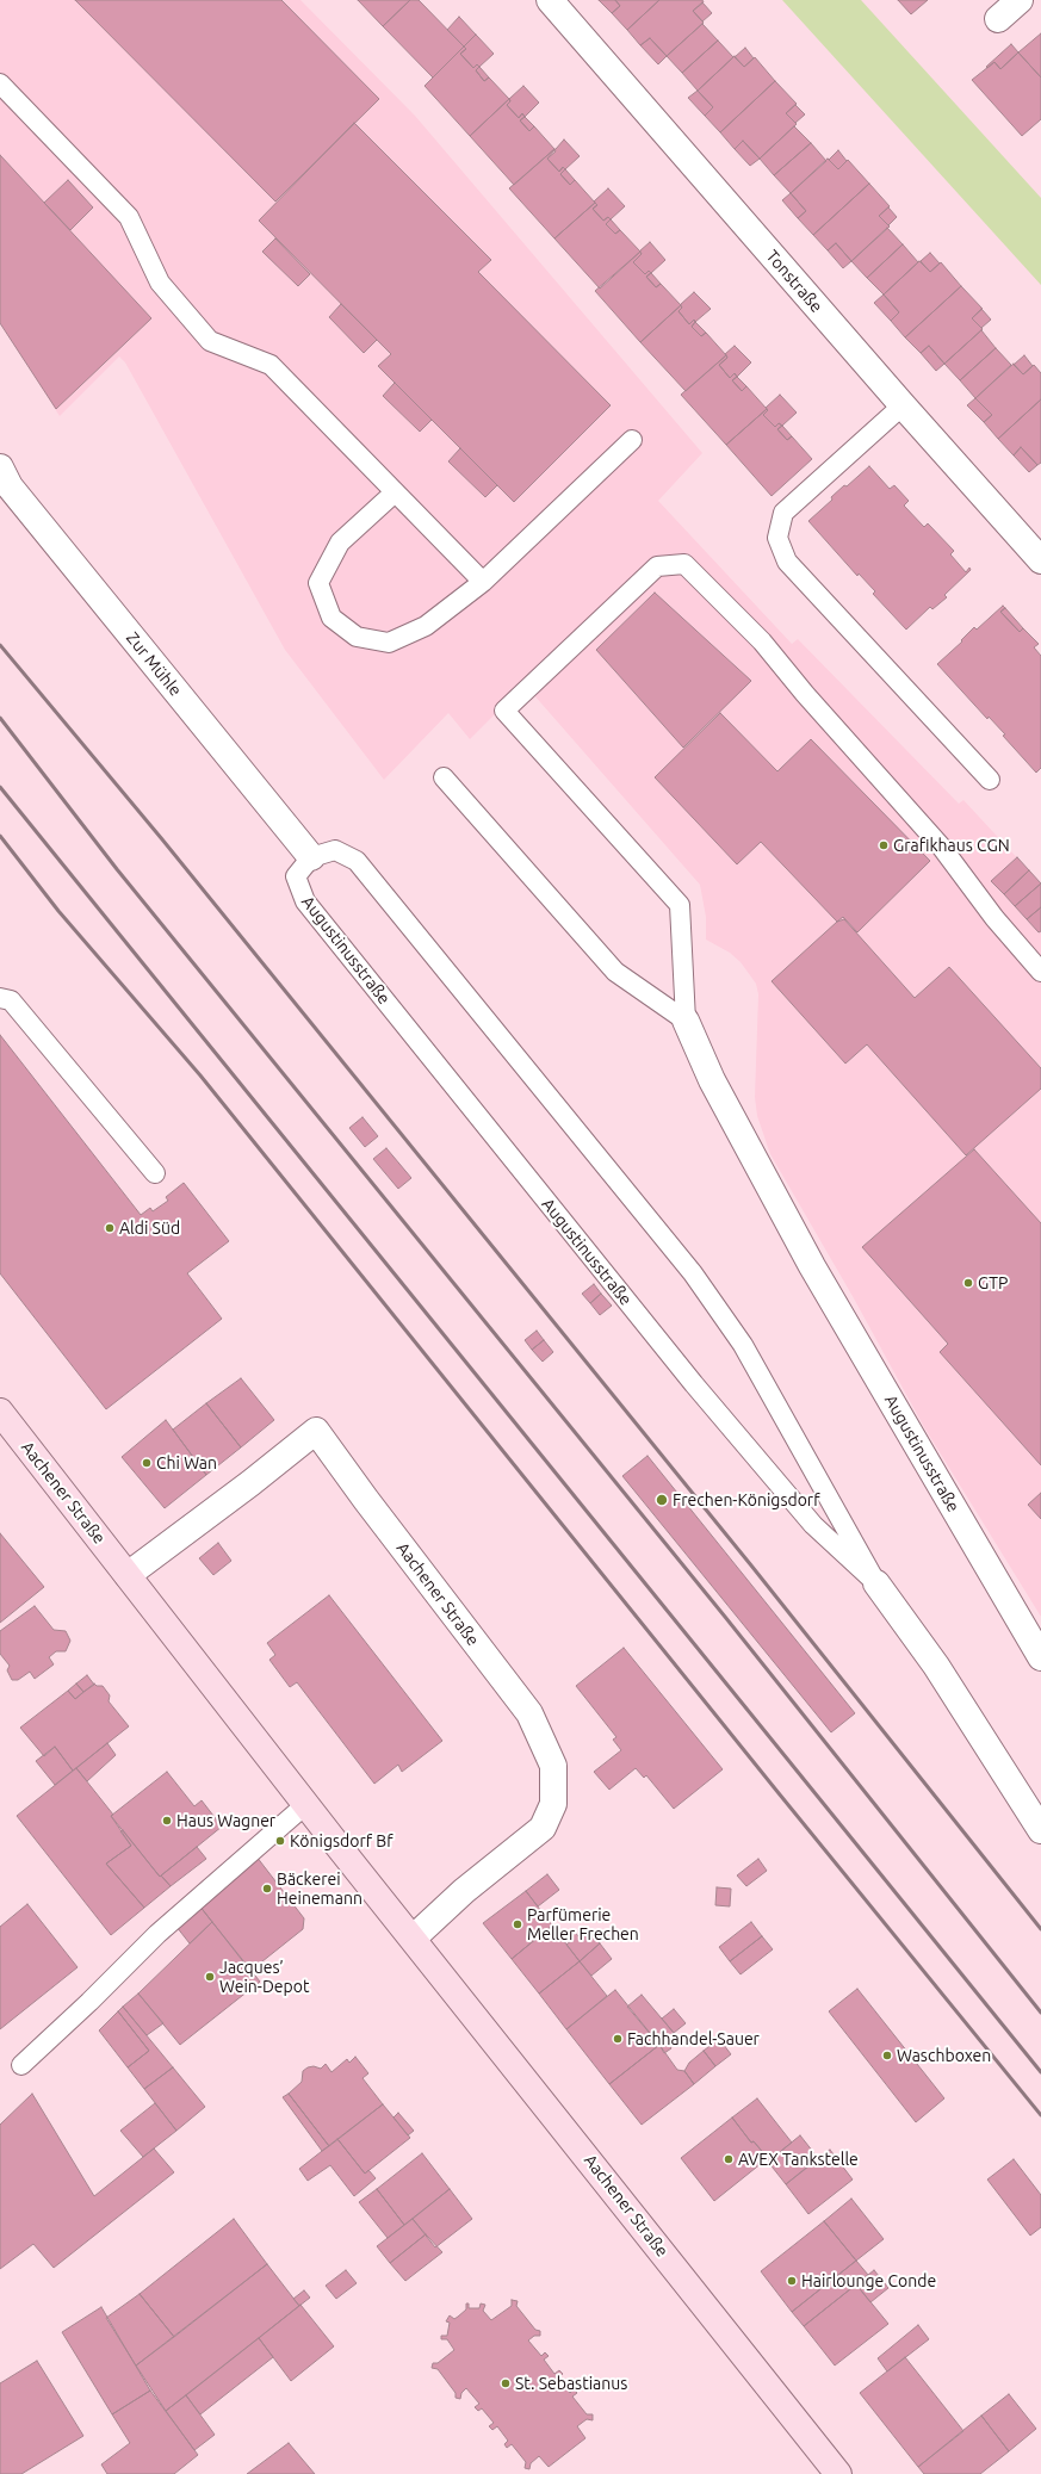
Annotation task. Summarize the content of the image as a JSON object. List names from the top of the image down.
{
  "streets": {
    "main road": ["Aachener Straße"],
    "street": ["Tonstraße", "Zur Mühle", "Augustinusstraße"]
  },
  "crossings": [
    ["Zur Mühle", "Augustinusstraße"]
  ],
  "places": [
    "Grafikhaus CGN",
    "Aldi Süd",
    "GTP",
    "Chi Wan",
    "Frechen-Königsdorf",
    "Haus Wagner",
    "Königsdorf Bf",
    "Bäckerei Heinemann",
    "Parfümerie Meller Frechen",
    "Jacques’ Wein-Depot",
    "Fachhandel-Sauer",
    "Waschboxen",
    "AVEX Tankstelle",
    "Hairlounge Conde",
    "St. Sebastianus"
  ]
}
